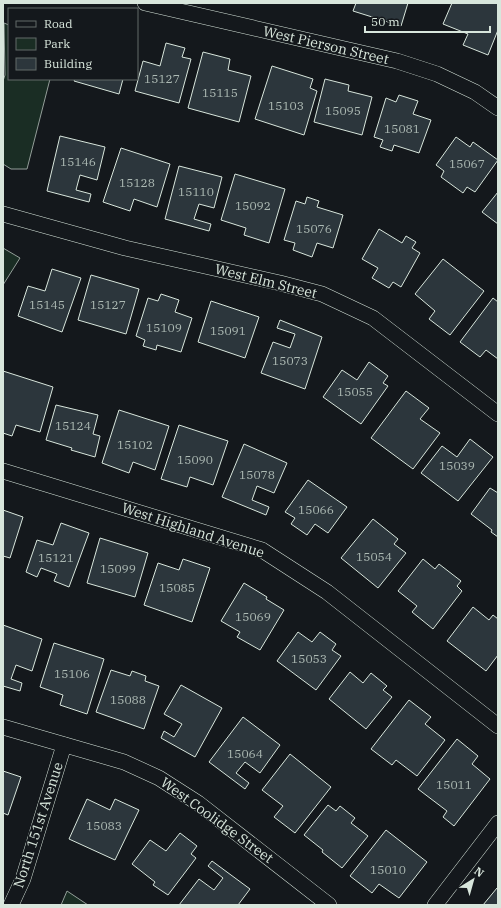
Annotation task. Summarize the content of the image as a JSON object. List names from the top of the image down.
{
  "streets": {
    "street": [
      "West Pierson Street",
      "West Elm Street",
      "West Highland Avenue",
      "West Coolidge Street",
      "North 151st Avenue"
    ]
  },
  "crossings": [
    ["West Coolidge Street", "North 151st Avenue"]
  ],
  "house_numbers": [
    "15127",
    "15115",
    "15103",
    "15095",
    "15081",
    "15146",
    "15067",
    "15128",
    "15110",
    "15092",
    "15076",
    "15145",
    "15127",
    "15109",
    "15091",
    "15073",
    "15055",
    "15124",
    "15102",
    "15090",
    "15039",
    "15078",
    "15066",
    "15054",
    "15121",
    "15099",
    "15085",
    "15069",
    "15053",
    "15106",
    "15088",
    "15064",
    "15011",
    "15083",
    "15010"
  ],
  "legend": ["Road", "Park", "Building"],
  "scale_bar": "50 m",
  "north": "top right"
}
